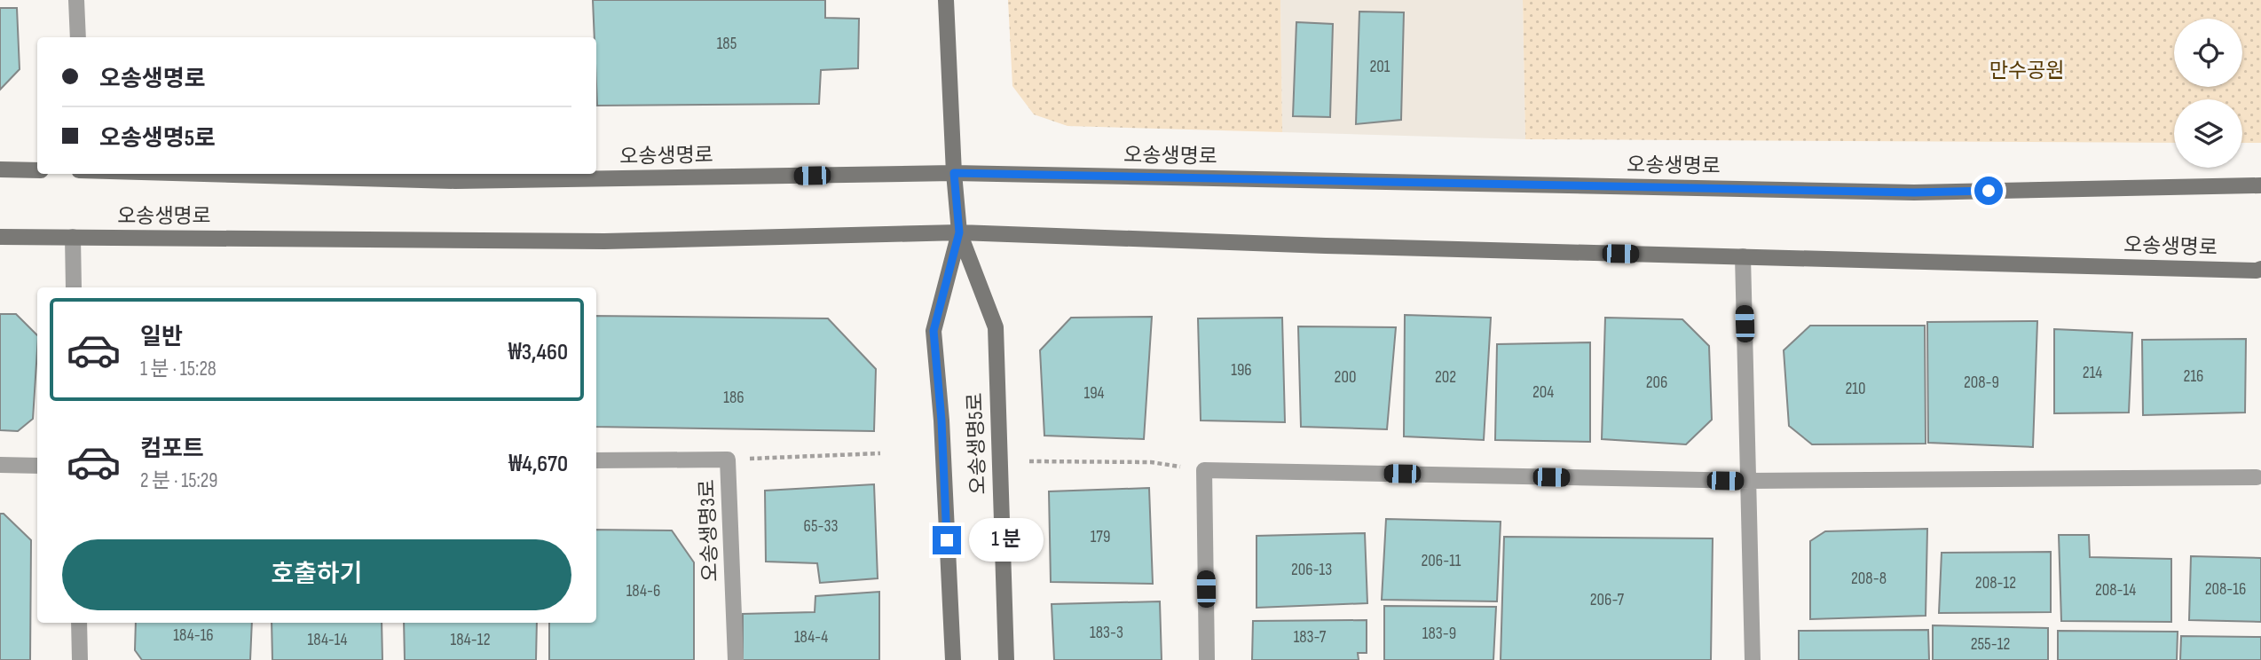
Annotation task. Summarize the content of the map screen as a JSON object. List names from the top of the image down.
{
  "streets": {
    "street": ["오송생명로", "오송생명5로", "오송생명3로"]
  },
  "crossings": [
    ["오송생명로", "오송생명5로"]
  ],
  "parks": ["만수공원"],
  "house_numbers": [
    "185",
    "201",
    "196",
    "214",
    "216",
    "200",
    "202",
    "206",
    "208-9",
    "210",
    "204",
    "194",
    "186",
    "65-33",
    "179",
    "206-11",
    "206-13",
    "208-8",
    "208-12",
    "208-16",
    "208-14",
    "184-6",
    "206-7",
    "183-3",
    "183-9",
    "184-16",
    "184-4",
    "183-7",
    "184-14",
    "184-12",
    "255-12"
  ],
  "page": {
    "banner": ["오송생명로", "오송생명5로"],
    "list": [
      {
        "name": "일반",
        "note": "1 분 · 15:28",
        "value": "₩3,460"
      },
      {
        "name": "컴포트",
        "note": "2 분 · 15:29",
        "value": "₩4,670"
      }
    ],
    "bubble": "1 분",
    "buttons": "호출하기"
  }
}
